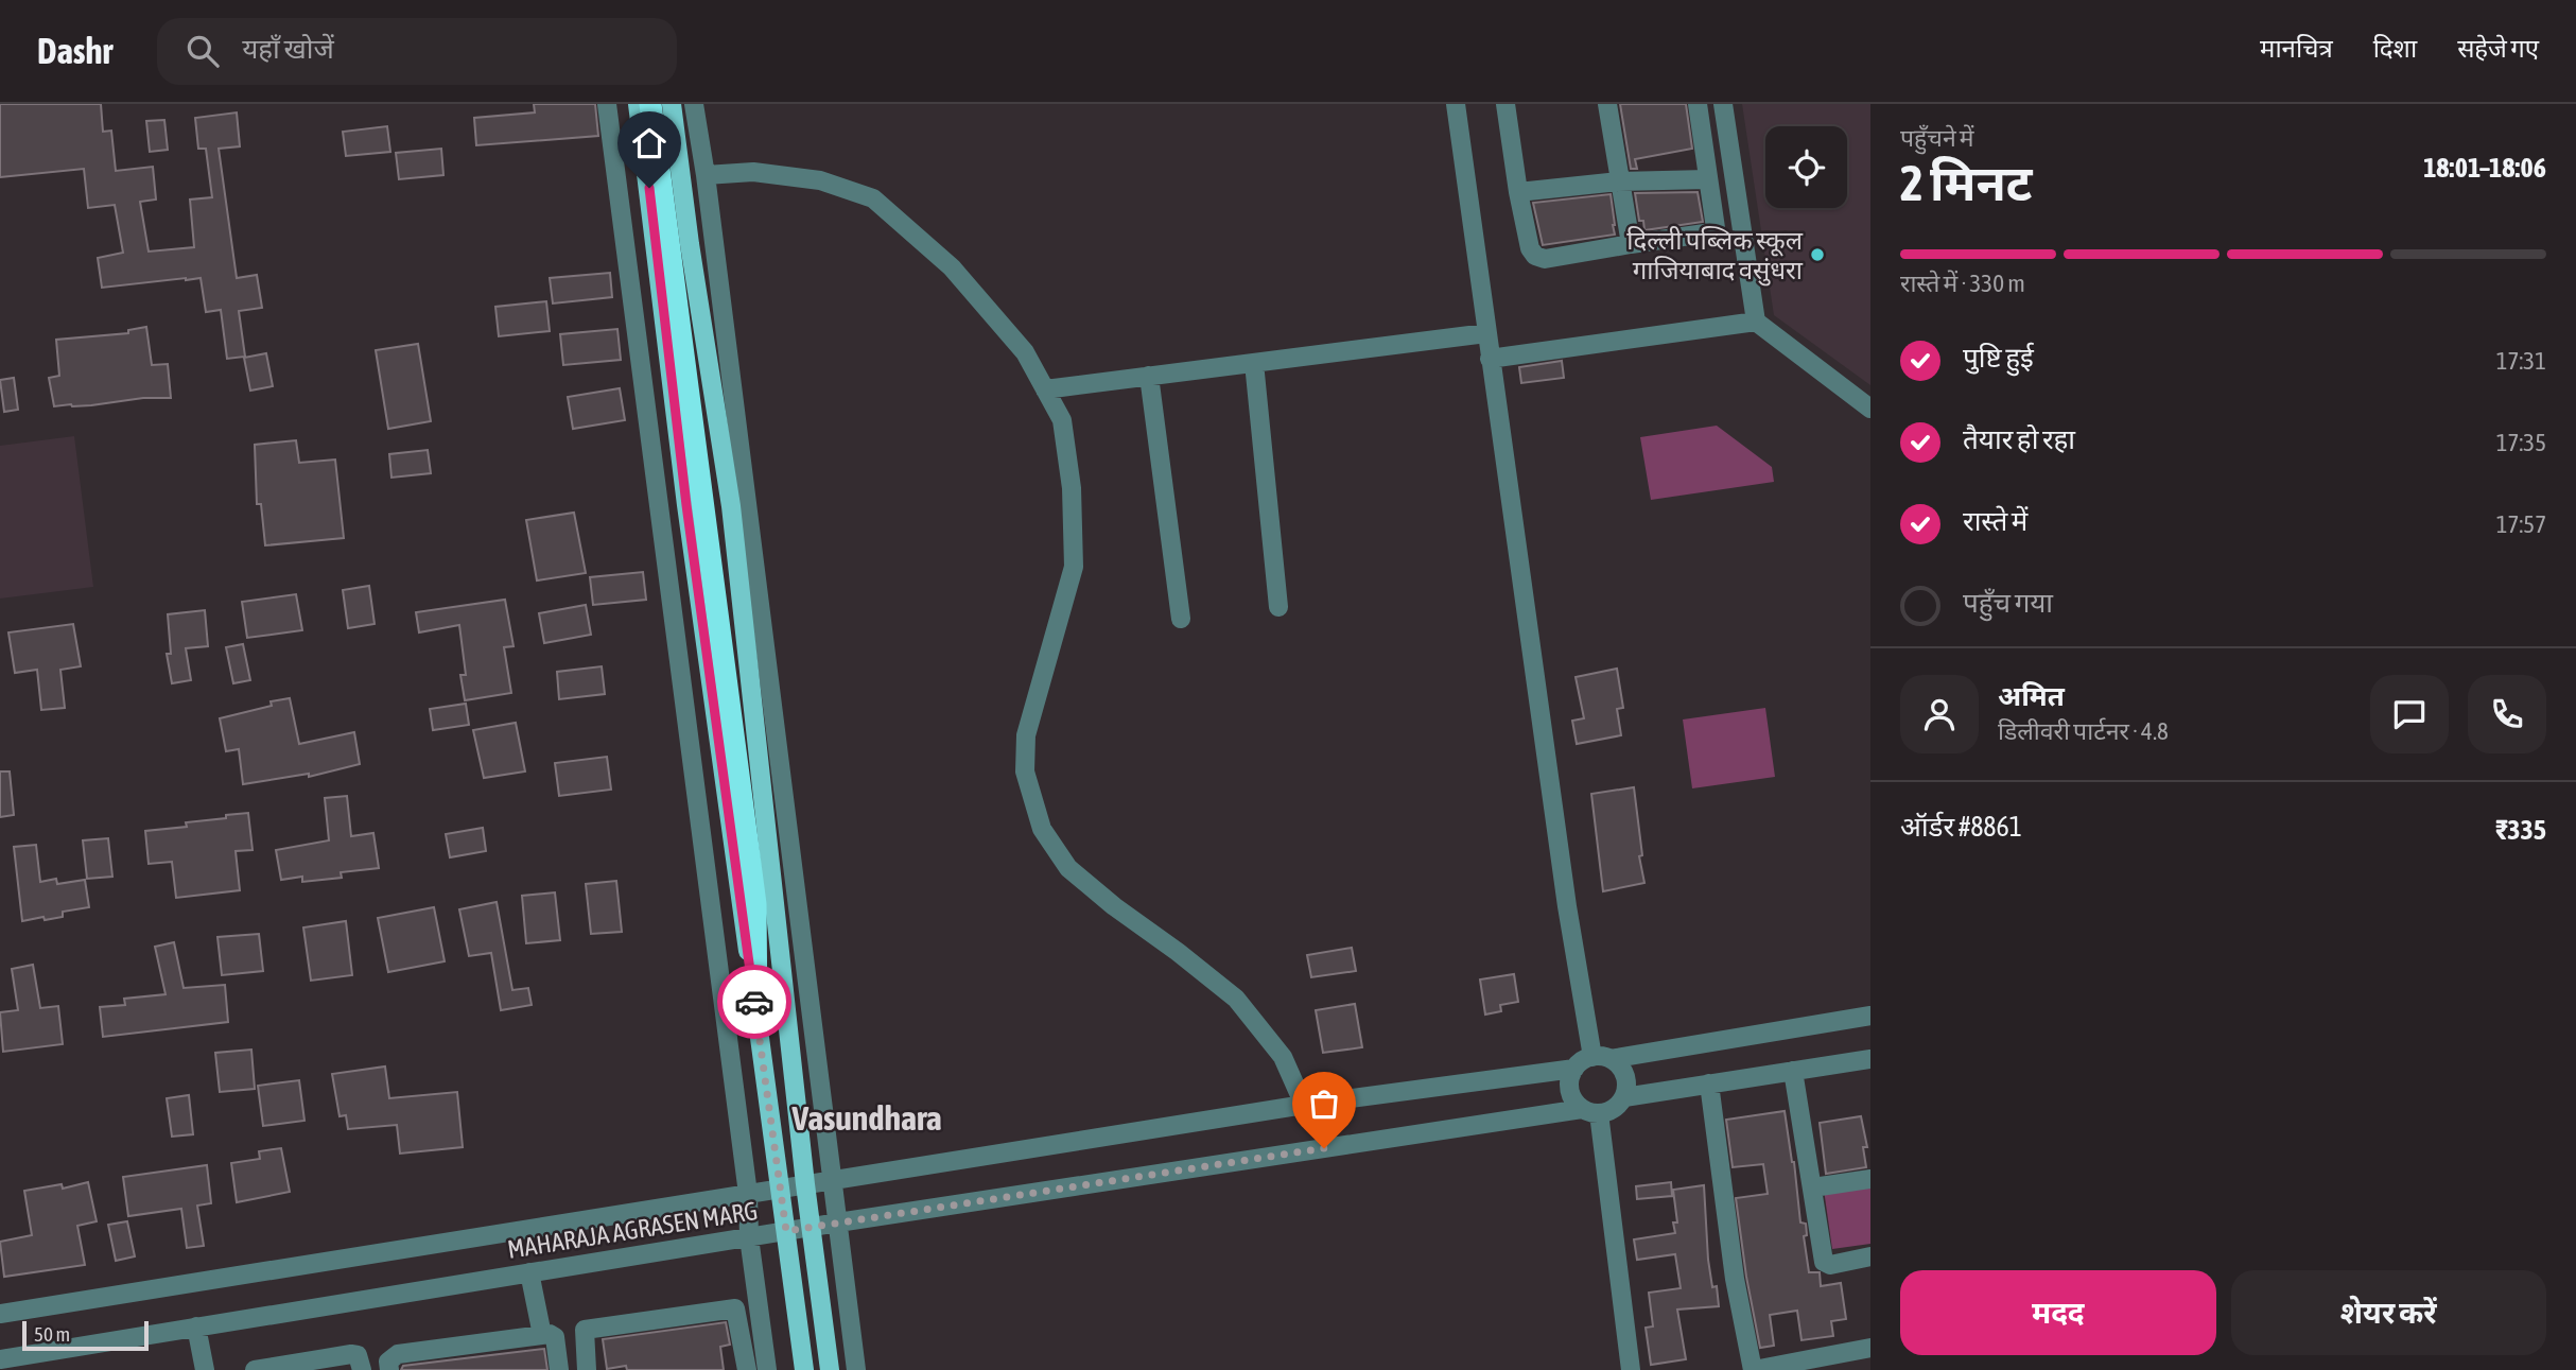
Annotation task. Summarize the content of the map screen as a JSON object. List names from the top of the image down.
{
  "streets": {
    "street": ["MAHARAJA AGRASEN MARG"]
  },
  "districts": ["Vasundhara"],
  "places": ["दिल्ली पब्लिक स्कूल गाजियाबाद वसुंधरा"],
  "scale_bar": "50 m",
  "page": {
    "header": "Dashr",
    "search": "यहाँ खोजें",
    "nav": ["मानचित्र", "दिशा", "सहेजे गए"],
    "heading": ["2 मिनट", "पहुँचने में", "18:01–18:06"],
    "panel": [
      "अमित",
      "डिलीवरी पार्टनर · 4.8",
      "ऑर्डर #8861",
      "₹335"
    ],
    "bar": "रास्ते में · 330 m",
    "list": [
      ["पुष्टि हुई", "17:31"],
      ["तैयार हो रहा", "17:35"],
      ["रास्ते में", "17:57"],
      "पहुँच गया"
    ],
    "buttons": ["मदद", "शेयर करें"],
    "scale": "50 m"
  }
}
